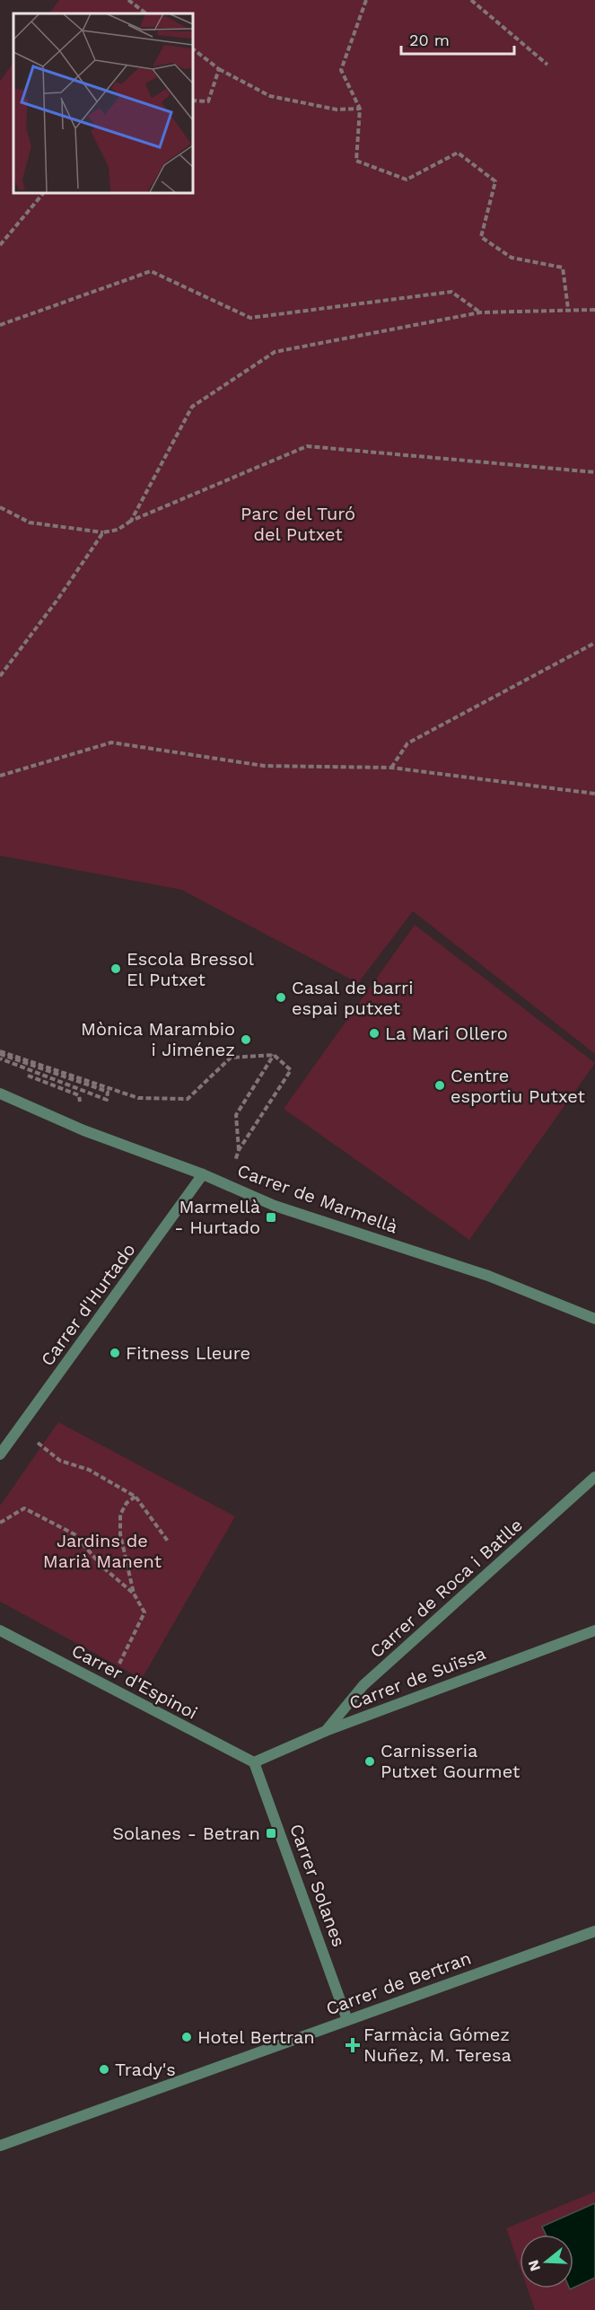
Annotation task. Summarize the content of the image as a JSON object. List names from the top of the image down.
{
  "streets": {
    "street": [
      "Carrer de Marmellà",
      "Carrer d'Hurtado",
      "Carrer de Roca i Batlle",
      "Carrer de Suïssa",
      "Carrer d'Espinoi",
      "Carrer Solanes",
      "Carrer de Bertran"
    ]
  },
  "crossings": [
    ["Carrer de Marmellà", "Carrer d'Hurtado"],
    ["Carrer de Roca i Batlle", "Carrer de Suïssa"],
    ["Carrer de Suïssa", "Carrer d'Espinoi"],
    ["Carrer de Suïssa", "Carrer Solanes"],
    ["Carrer d'Espinoi", "Carrer Solanes"],
    ["Carrer Solanes", "Carrer de Bertran"]
  ],
  "parks": ["Parc del Turó del Putxet", "Jardins de Marià Manent"],
  "places": {
    "other": [
      "Escola Bressol El Putxet",
      "Casal de barri espai putxet",
      "La Mari Ollero",
      "Mònica Marambio i Jiménez",
      "Centre esportiu Putxet",
      "Fitness Lleure",
      "Carnisseria Putxet Gourmet",
      "Hotel Bertran",
      "Trady's"
    ],
    "transit": ["Marmellà - Hurtado", "Solanes - Betran"],
    "health": ["Farmàcia Gómez Nuñez, M. Teresa"]
  },
  "scale_bar": "20 m",
  "north": "left"
}
